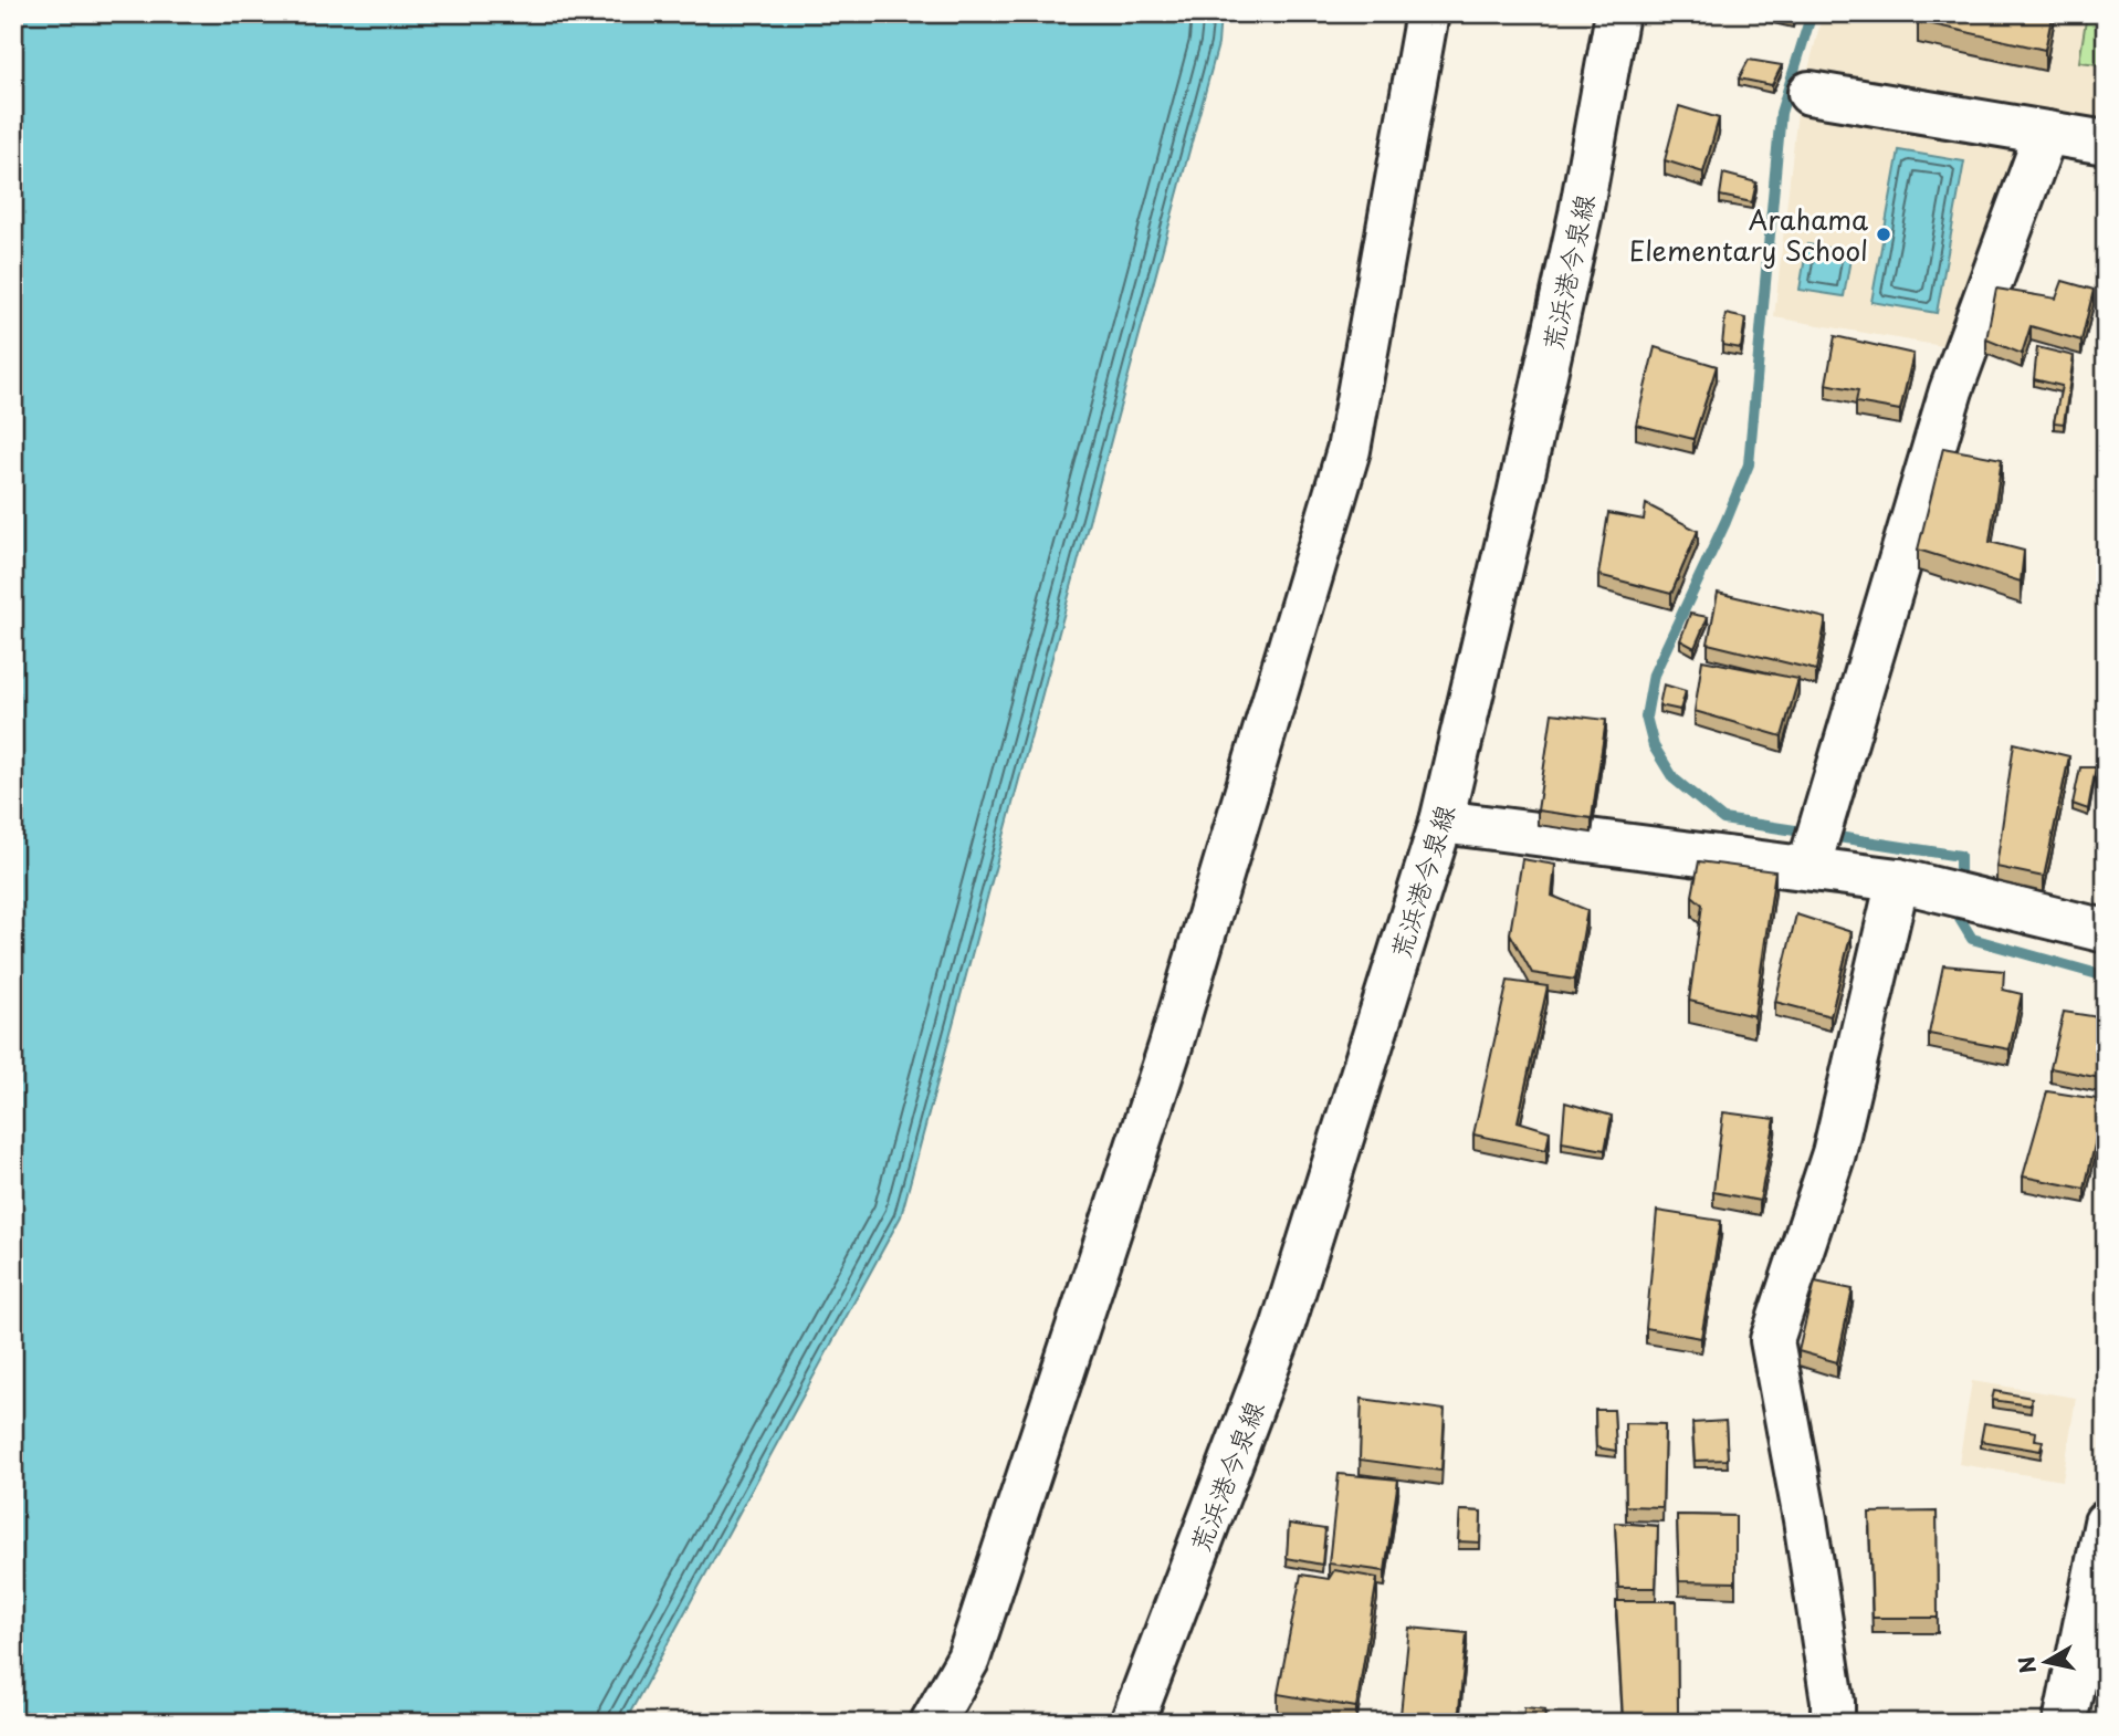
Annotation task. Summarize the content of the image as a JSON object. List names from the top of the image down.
{
  "streets": {
    "street": ["荒浜港今泉線"]
  },
  "places": ["Arahama Elementary School"],
  "north": "left"
}
